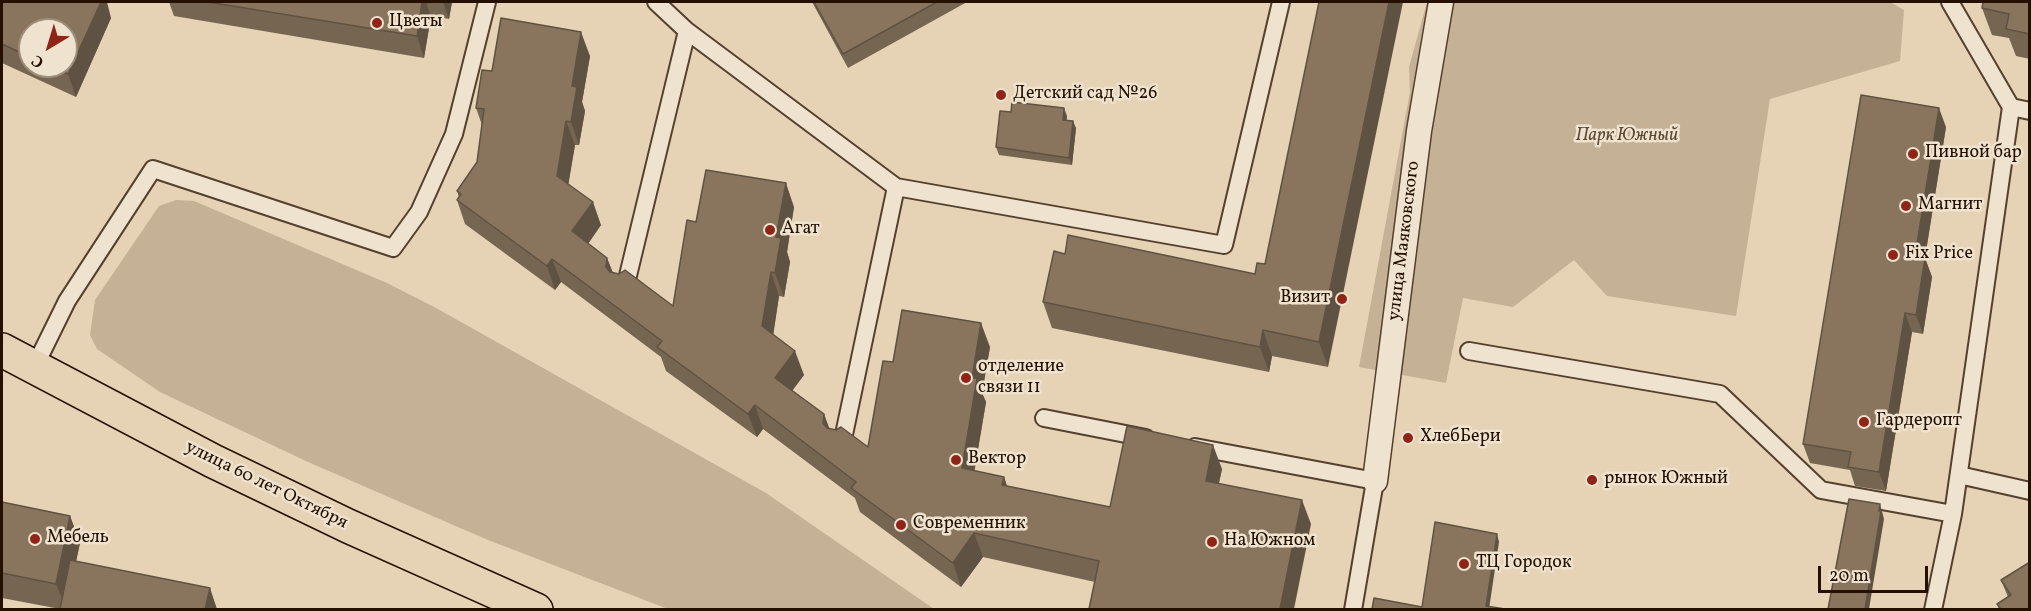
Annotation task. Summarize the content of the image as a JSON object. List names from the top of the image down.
{
  "streets": {
    "main road": ["улица 60 лет Октября"],
    "street": ["улица Маяковского"]
  },
  "parks": ["Парк Южный"],
  "places": [
    "Цветы",
    "Детский сад №26",
    "Пивной бар",
    "Магнит",
    "Агат",
    "Fix Price",
    "Визит",
    "отделение связи 11",
    "Гардеропт",
    "ХлебБери",
    "Вектор",
    "рынок Южный",
    "Современник",
    "Мебель",
    "На Южном",
    "ТЦ Городок"
  ],
  "scale_bar": "20 m",
  "north": "bottom left"
}
